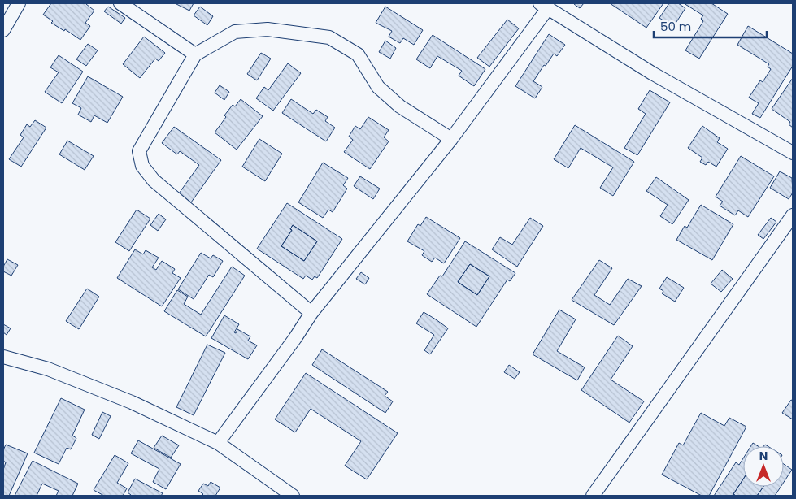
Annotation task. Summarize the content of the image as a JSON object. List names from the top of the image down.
{
  "scale_bar": "50 m",
  "north": "top"
}
